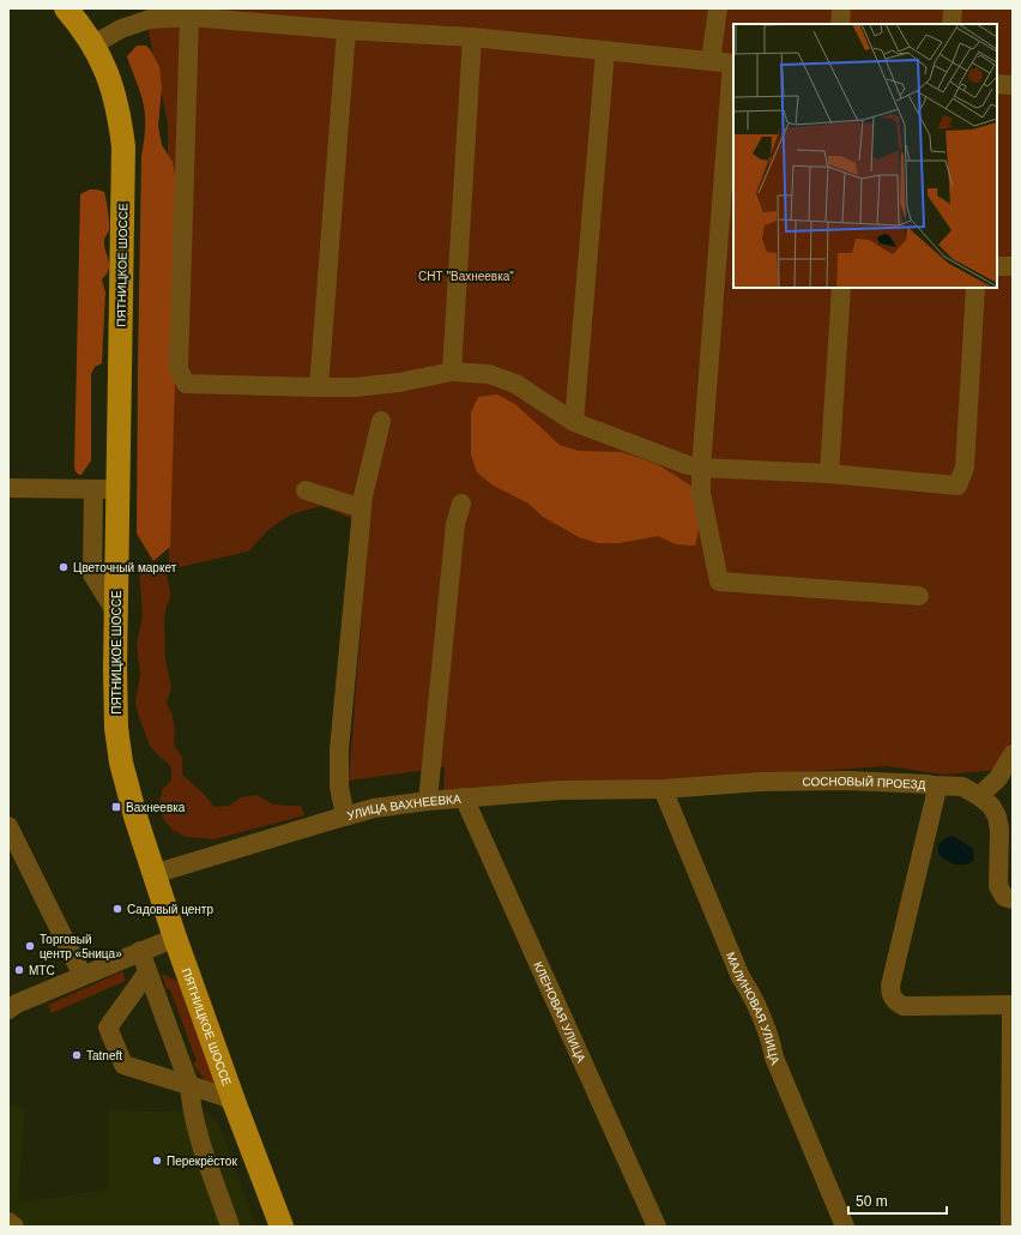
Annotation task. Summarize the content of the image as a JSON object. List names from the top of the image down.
{
  "streets": {
    "main road": ["ПЯТНИЦКОЕ ШОССЕ"],
    "street": [
      "СОСНОВЫЙ ПРОЕЗД",
      "УЛИЦА ВАХНЕЕВКА",
      "МАЛИНОВАЯ УЛИЦА",
      "КЛЕНОВАЯ УЛИЦА"
    ]
  },
  "crossings": [
    ["ПЯТНИЦКОЕ ШОССЕ", "УЛИЦА ВАХНЕЕВКА"],
    ["СОСНОВЫЙ ПРОЕЗД", "УЛИЦА ВАХНЕЕВКА"],
    ["СОСНОВЫЙ ПРОЕЗД", "МАЛИНОВАЯ УЛИЦА"],
    ["УЛИЦА ВАХНЕЕВКА", "МАЛИНОВАЯ УЛИЦА"],
    ["УЛИЦА ВАХНЕЕВКА", "КЛЕНОВАЯ УЛИЦА"]
  ],
  "parks": ["СНТ \"Вахнеевка\""],
  "places": {
    "other": [
      "Цветочный маркет",
      "Садовый центр",
      "Торговый центр «5ница»",
      "МТС",
      "Tatneft",
      "Перекрёсток"
    ],
    "transit": ["Вахнеевка"]
  },
  "scale_bar": "50 m"
}
